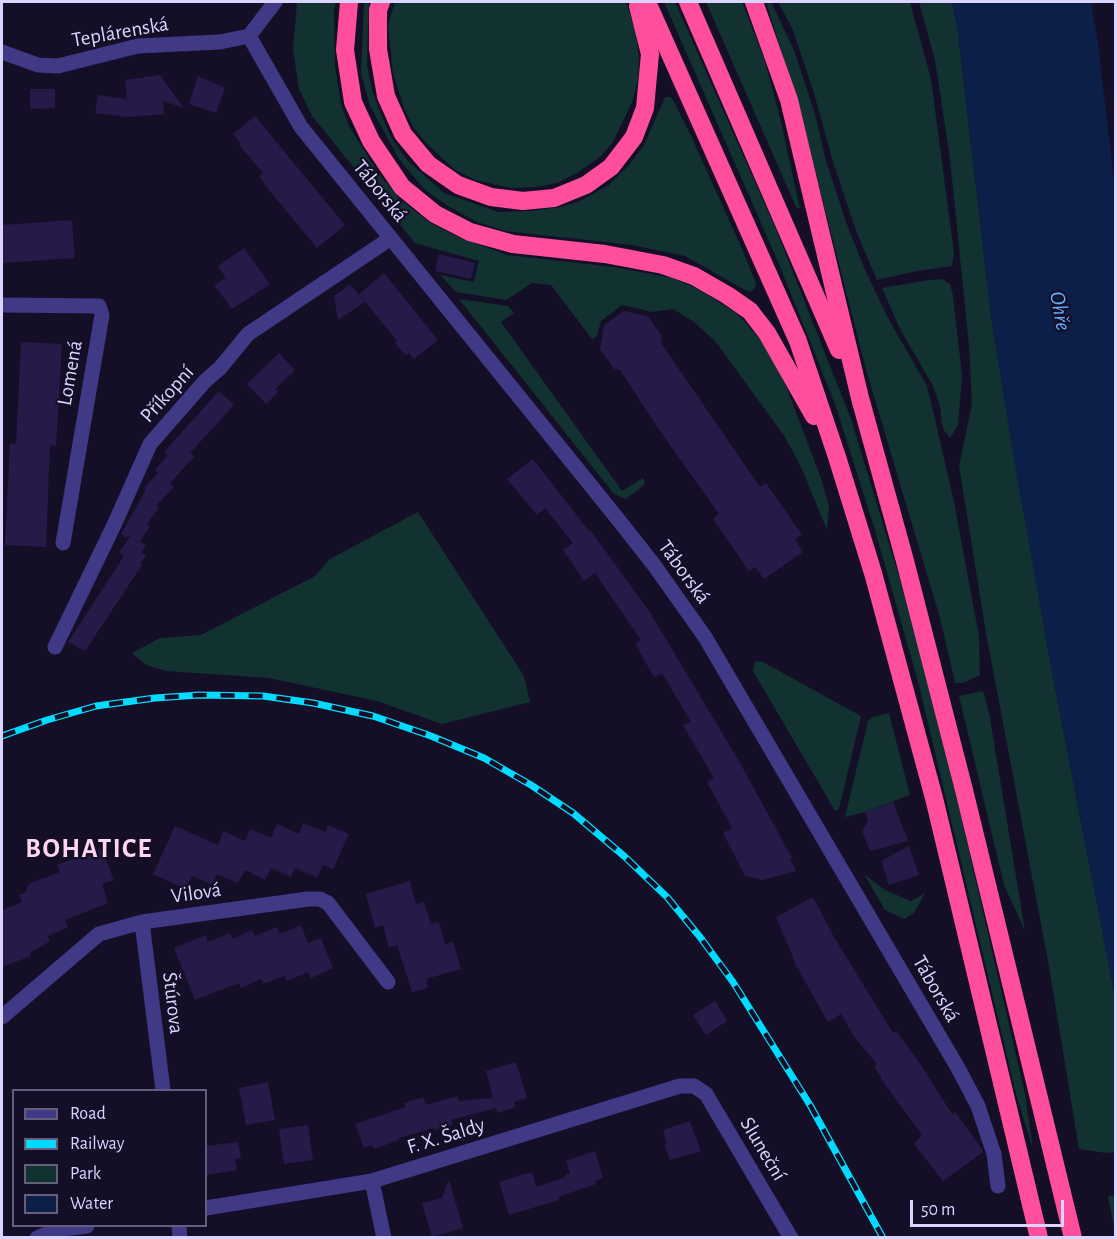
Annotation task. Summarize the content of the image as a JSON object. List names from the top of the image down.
{
  "streets": {
    "street": [
      "Teplárenská",
      "Táborská",
      "Lomená",
      "Příkopní",
      "Vilová",
      "Štúrova",
      "F. X. Šaldy",
      "Sluneční"
    ]
  },
  "crossings": [
    ["Teplárenská", "Táborská"],
    ["Táborská", "Příkopní"],
    ["Vilová", "Štúrova"],
    ["F. X. Šaldy", "Sluneční"]
  ],
  "districts": ["BOHATICE"],
  "water": ["Ohře"],
  "legend": [
    "Road",
    "Railway",
    "Park",
    "Water"
  ],
  "scale_bar": "50 m"
}
